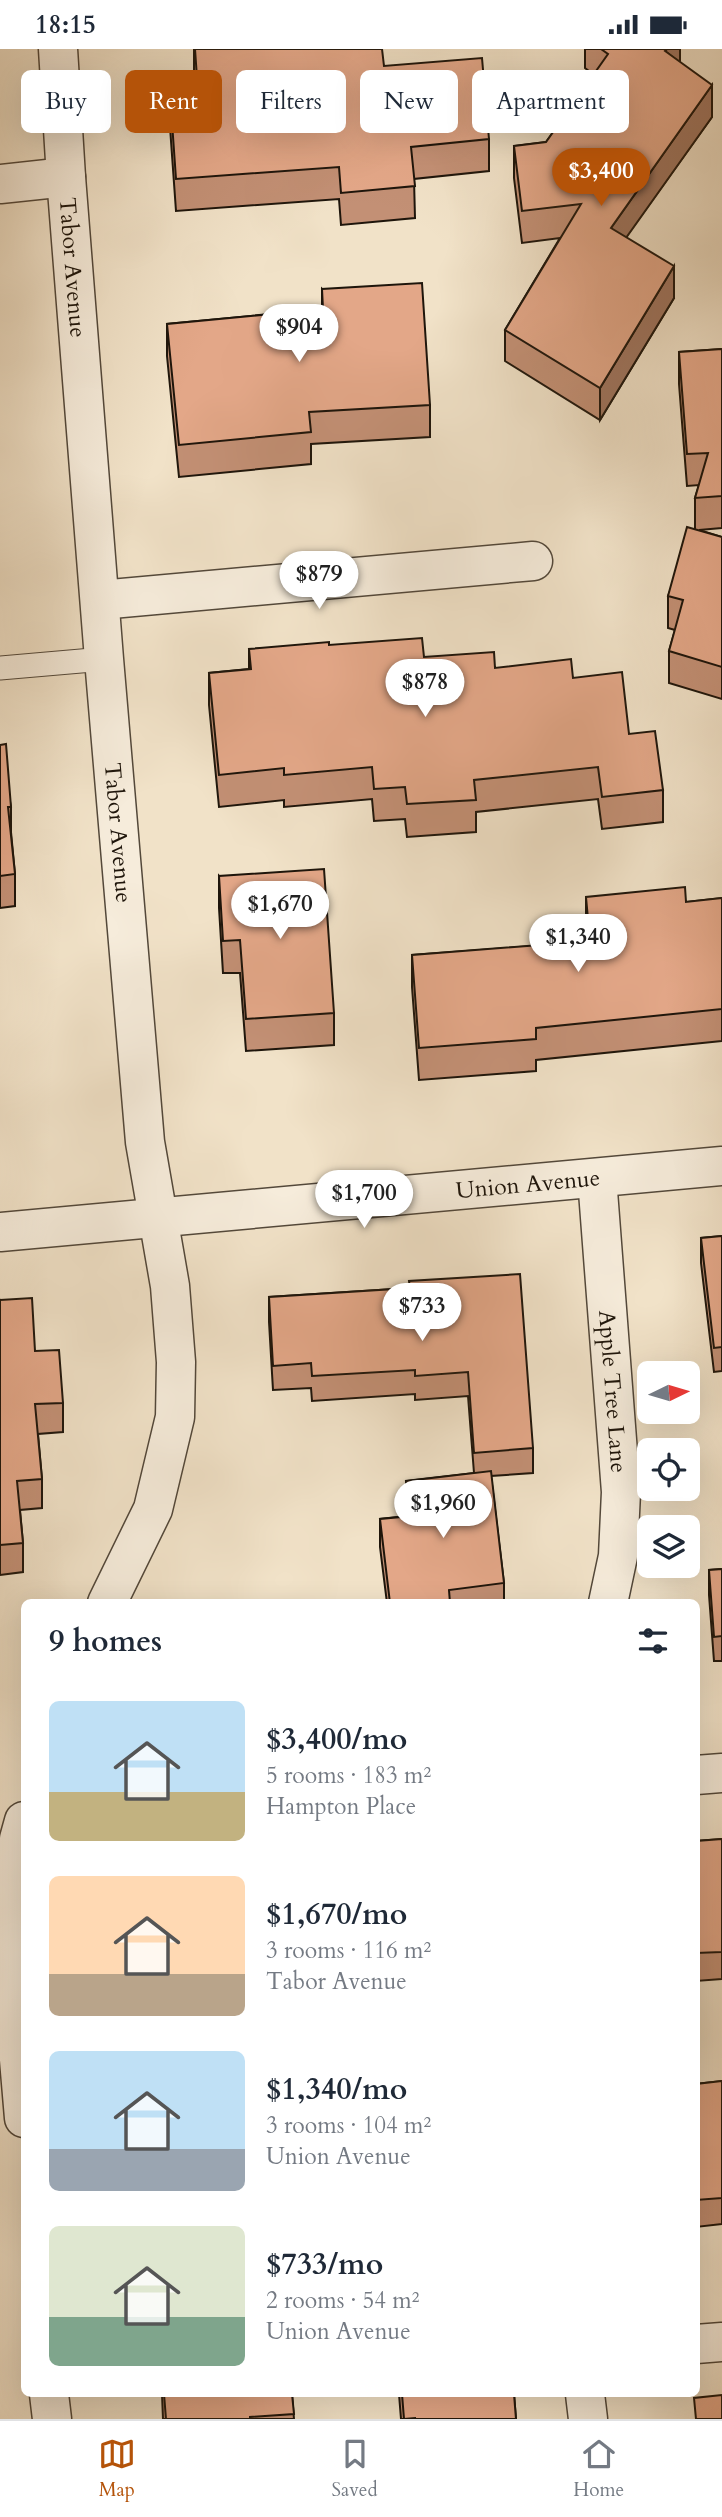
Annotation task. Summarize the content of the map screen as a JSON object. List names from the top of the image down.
{
  "streets": {
    "street": ["Tabor Avenue", "Union Avenue", "Apple Tree Lane"]
  },
  "crossings": [
    ["Tabor Avenue", "Union Avenue"],
    ["Union Avenue", "Apple Tree Lane"]
  ],
  "north": "right",
  "page": {
    "status": "18:15",
    "chip": [
      "Buy",
      "Rent",
      "Filters",
      "New",
      "Apartment"
    ],
    "price": [
      "$3,400",
      "$904",
      "$879",
      "$878",
      "$1,670",
      "$1,340",
      "$1,700",
      "$733",
      "$1,960"
    ],
    "heading": "9 homes",
    "list": [
      {
        "name": "$3,400/mo",
        "note": "5 rooms · 183 m² · Hampton Place"
      },
      {
        "name": "$1,670/mo",
        "note": "3 rooms · 116 m² · Tabor Avenue"
      },
      {
        "name": "$1,340/mo",
        "note": "3 rooms · 104 m² · Union Avenue"
      },
      {
        "name": "$733/mo",
        "note": "2 rooms · 54 m² · Union Avenue"
      }
    ],
    "tabs": ["Map", "Saved", "Home"]
  }
}
